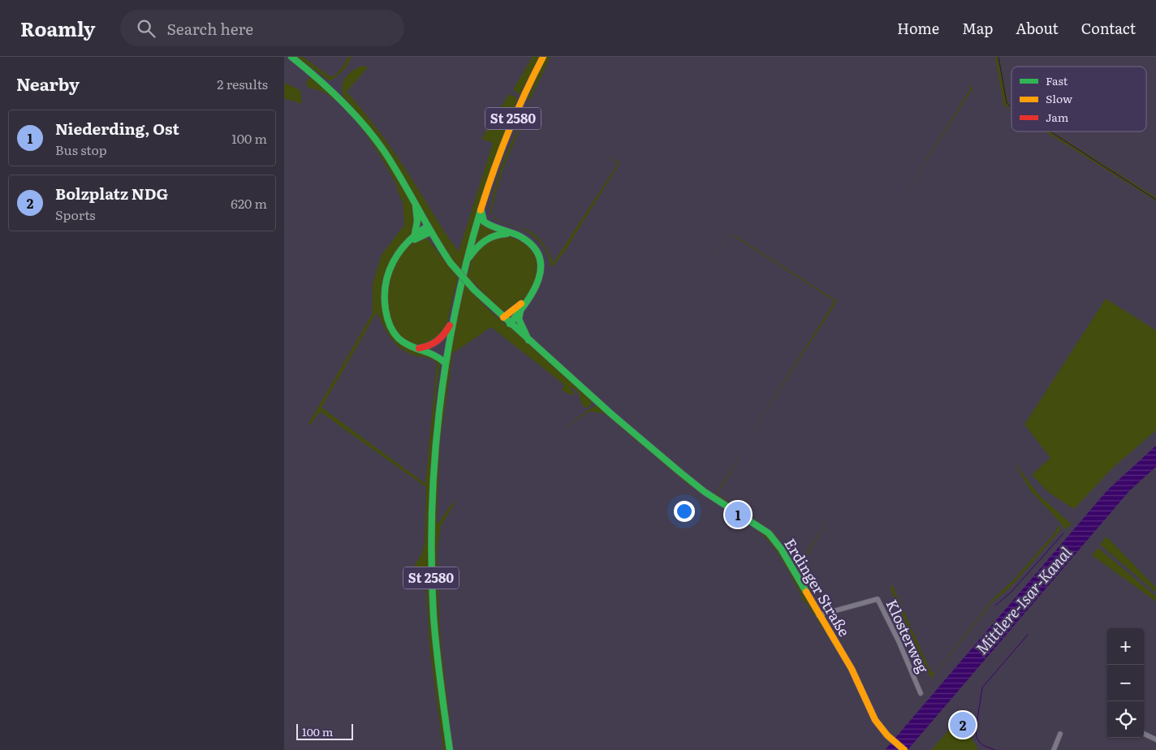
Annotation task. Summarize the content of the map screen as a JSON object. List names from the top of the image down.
{
  "streets": {
    "main road": ["St 2580", "Erdinger Straße"],
    "street": ["Klosterweg"]
  },
  "crossings": [
    ["Erdinger Straße", "Klosterweg"]
  ],
  "water": ["Mittlere-Isar-Kanal"],
  "legend": ["Fast", "Slow", "Jam"],
  "scale_bar": "100 m",
  "page": {
    "header": "Roamly",
    "search": "Search here",
    "nav": [
      "Home",
      "Map",
      "About",
      "Contact"
    ],
    "heading": ["Nearby", "2 results"],
    "list": [
      {
        "mark": "1",
        "name": "Niederding, Ost",
        "note": "Bus stop",
        "value": "100 m"
      },
      {
        "mark": "2",
        "name": "Bolzplatz NDG",
        "note": "Sports",
        "value": "620 m"
      }
    ],
    "pins": ["1", "2"],
    "map_buttons": ["+", "−"],
    "scale": "100 m"
  }
}
